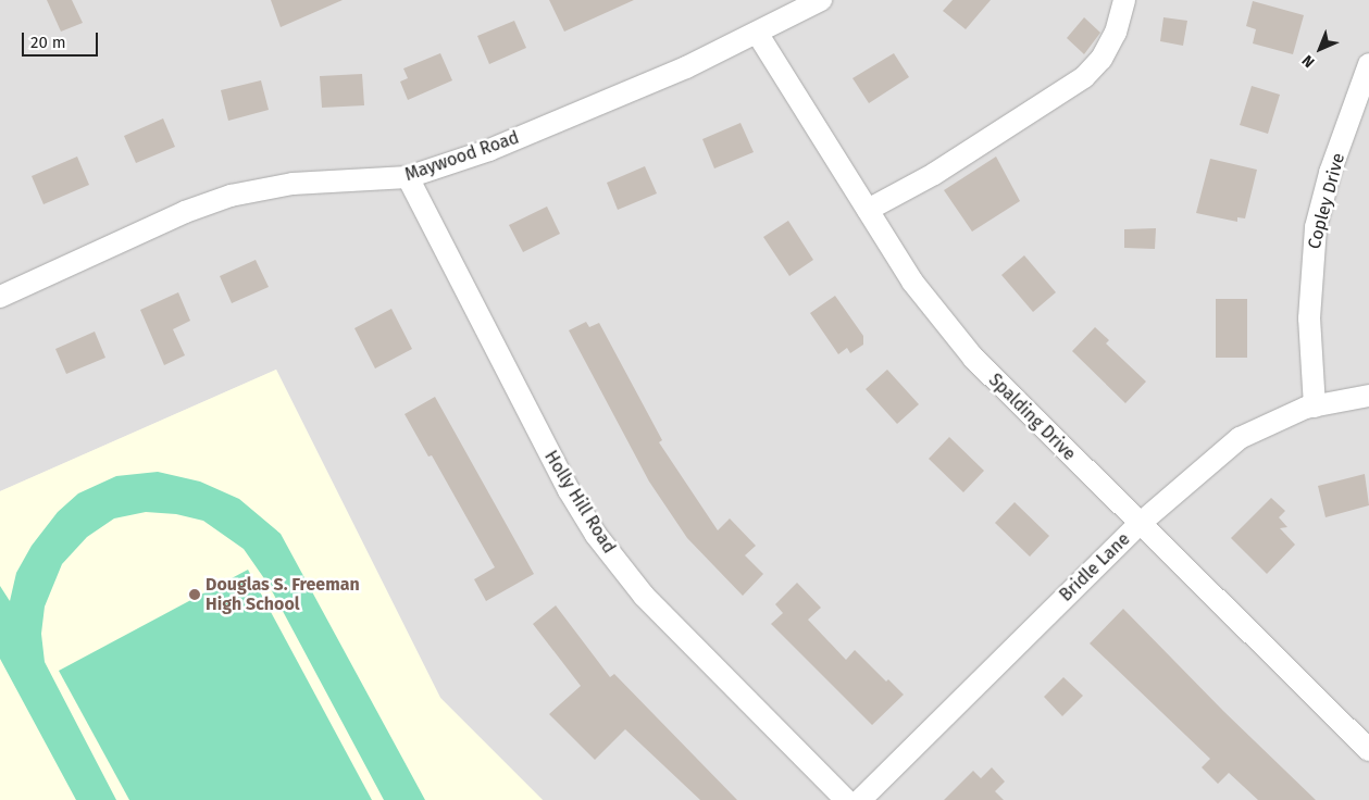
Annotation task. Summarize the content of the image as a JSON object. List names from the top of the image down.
{
  "streets": {
    "street": [
      "Maywood Road",
      "Copley Drive",
      "Spalding Drive",
      "Holly Hill Road",
      "Bridle Lane"
    ]
  },
  "crossings": [
    ["Maywood Road", "Spalding Drive"],
    ["Maywood Road", "Holly Hill Road"],
    ["Copley Drive", "Bridle Lane"],
    ["Spalding Drive", "Bridle Lane"]
  ],
  "places": ["Douglas S. Freeman High School"],
  "scale_bar": "20 m",
  "north": "bottom left"
}
